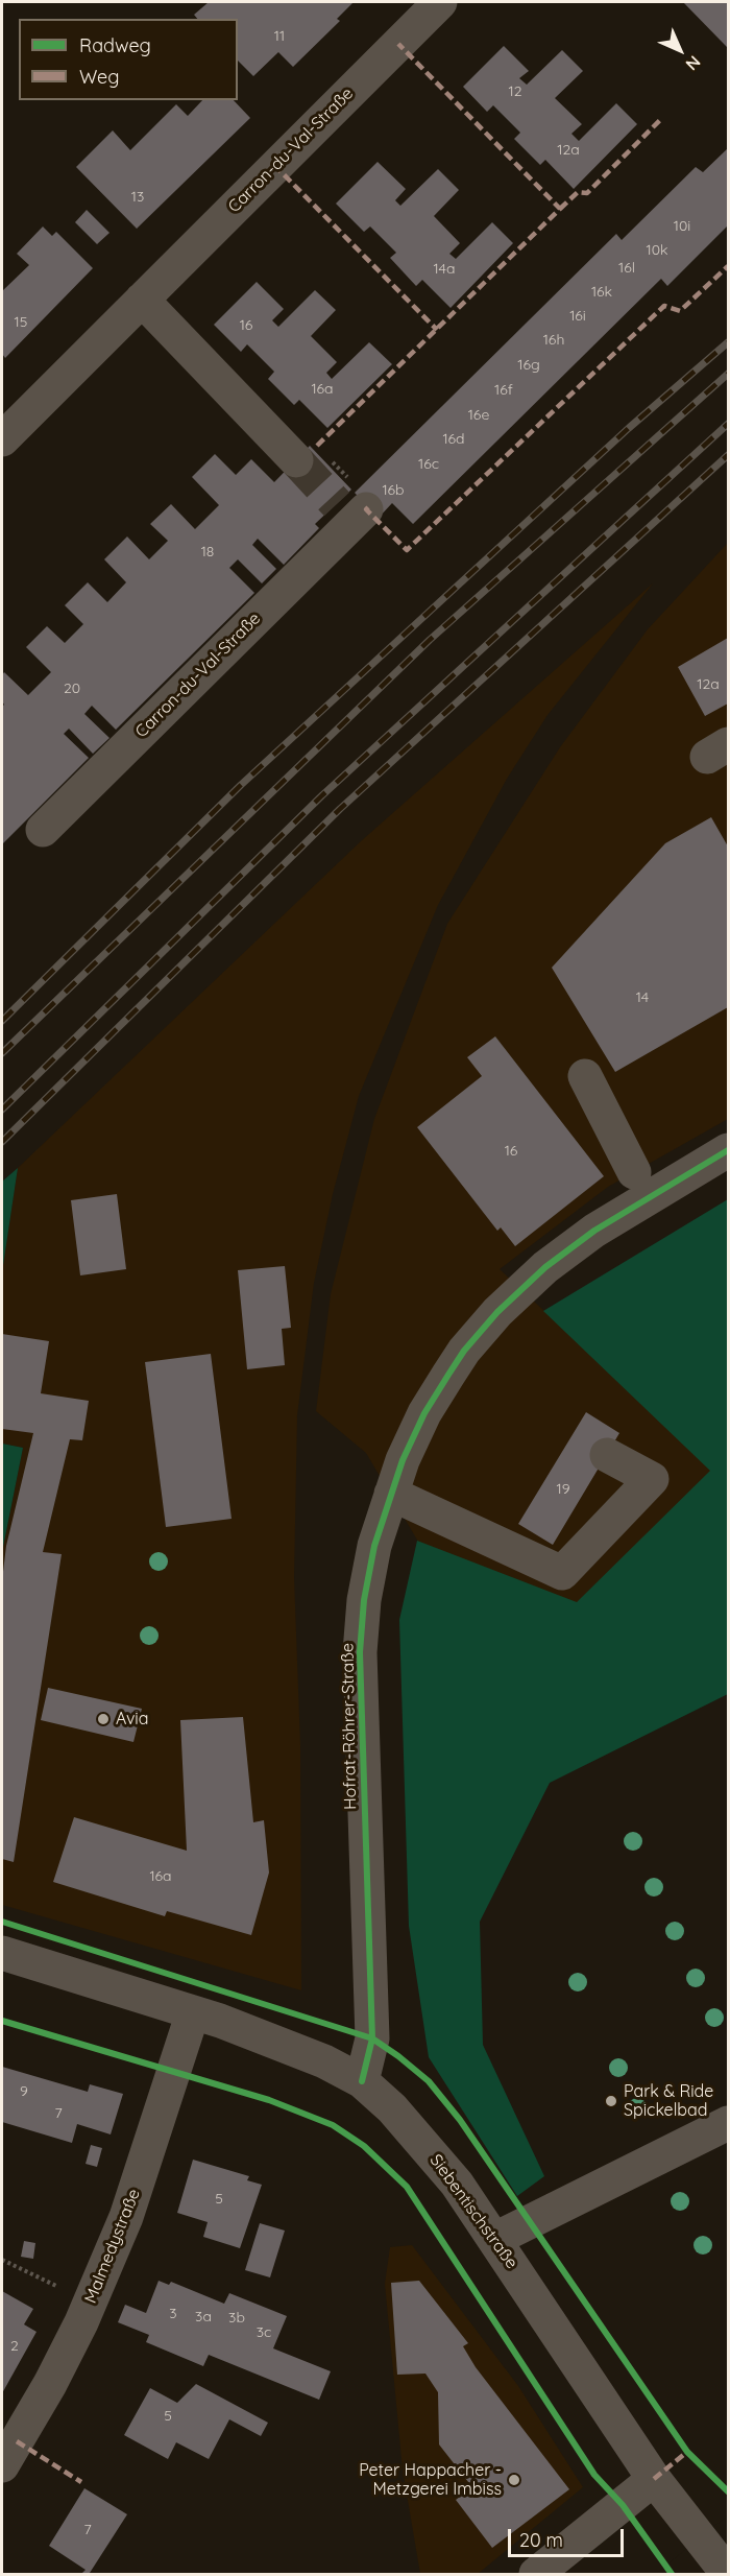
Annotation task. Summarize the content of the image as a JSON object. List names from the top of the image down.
{
  "streets": {
    "street": [
      "Carron-du-Val-Straße",
      "Hofrat-Röhrer-Straße",
      "Siebentischstraße",
      "Malmedystraße"
    ]
  },
  "crossings": [
    ["Hofrat-Röhrer-Straße", "Siebentischstraße"],
    ["Siebentischstraße", "Malmedystraße"]
  ],
  "places": ["Avia", "Park & Ride Spickelbad", "Peter Happacher - Metzgerei Imbiss"],
  "house_numbers": [
    "11",
    "12",
    "12a",
    "13",
    "10i",
    "10k",
    "16l",
    "14a",
    "16k",
    "16i",
    "15",
    "16",
    "16h",
    "16g",
    "16a",
    "16f",
    "16e",
    "16d",
    "16c",
    "16b",
    "18",
    "12a",
    "20",
    "14",
    "16",
    "19",
    "16a",
    "9",
    "7",
    "5",
    "3",
    "3a",
    "3b",
    "3c",
    "2",
    "5",
    "7"
  ],
  "legend": ["Radweg", "Weg"],
  "scale_bar": "20 m",
  "north": "bottom right"
}
